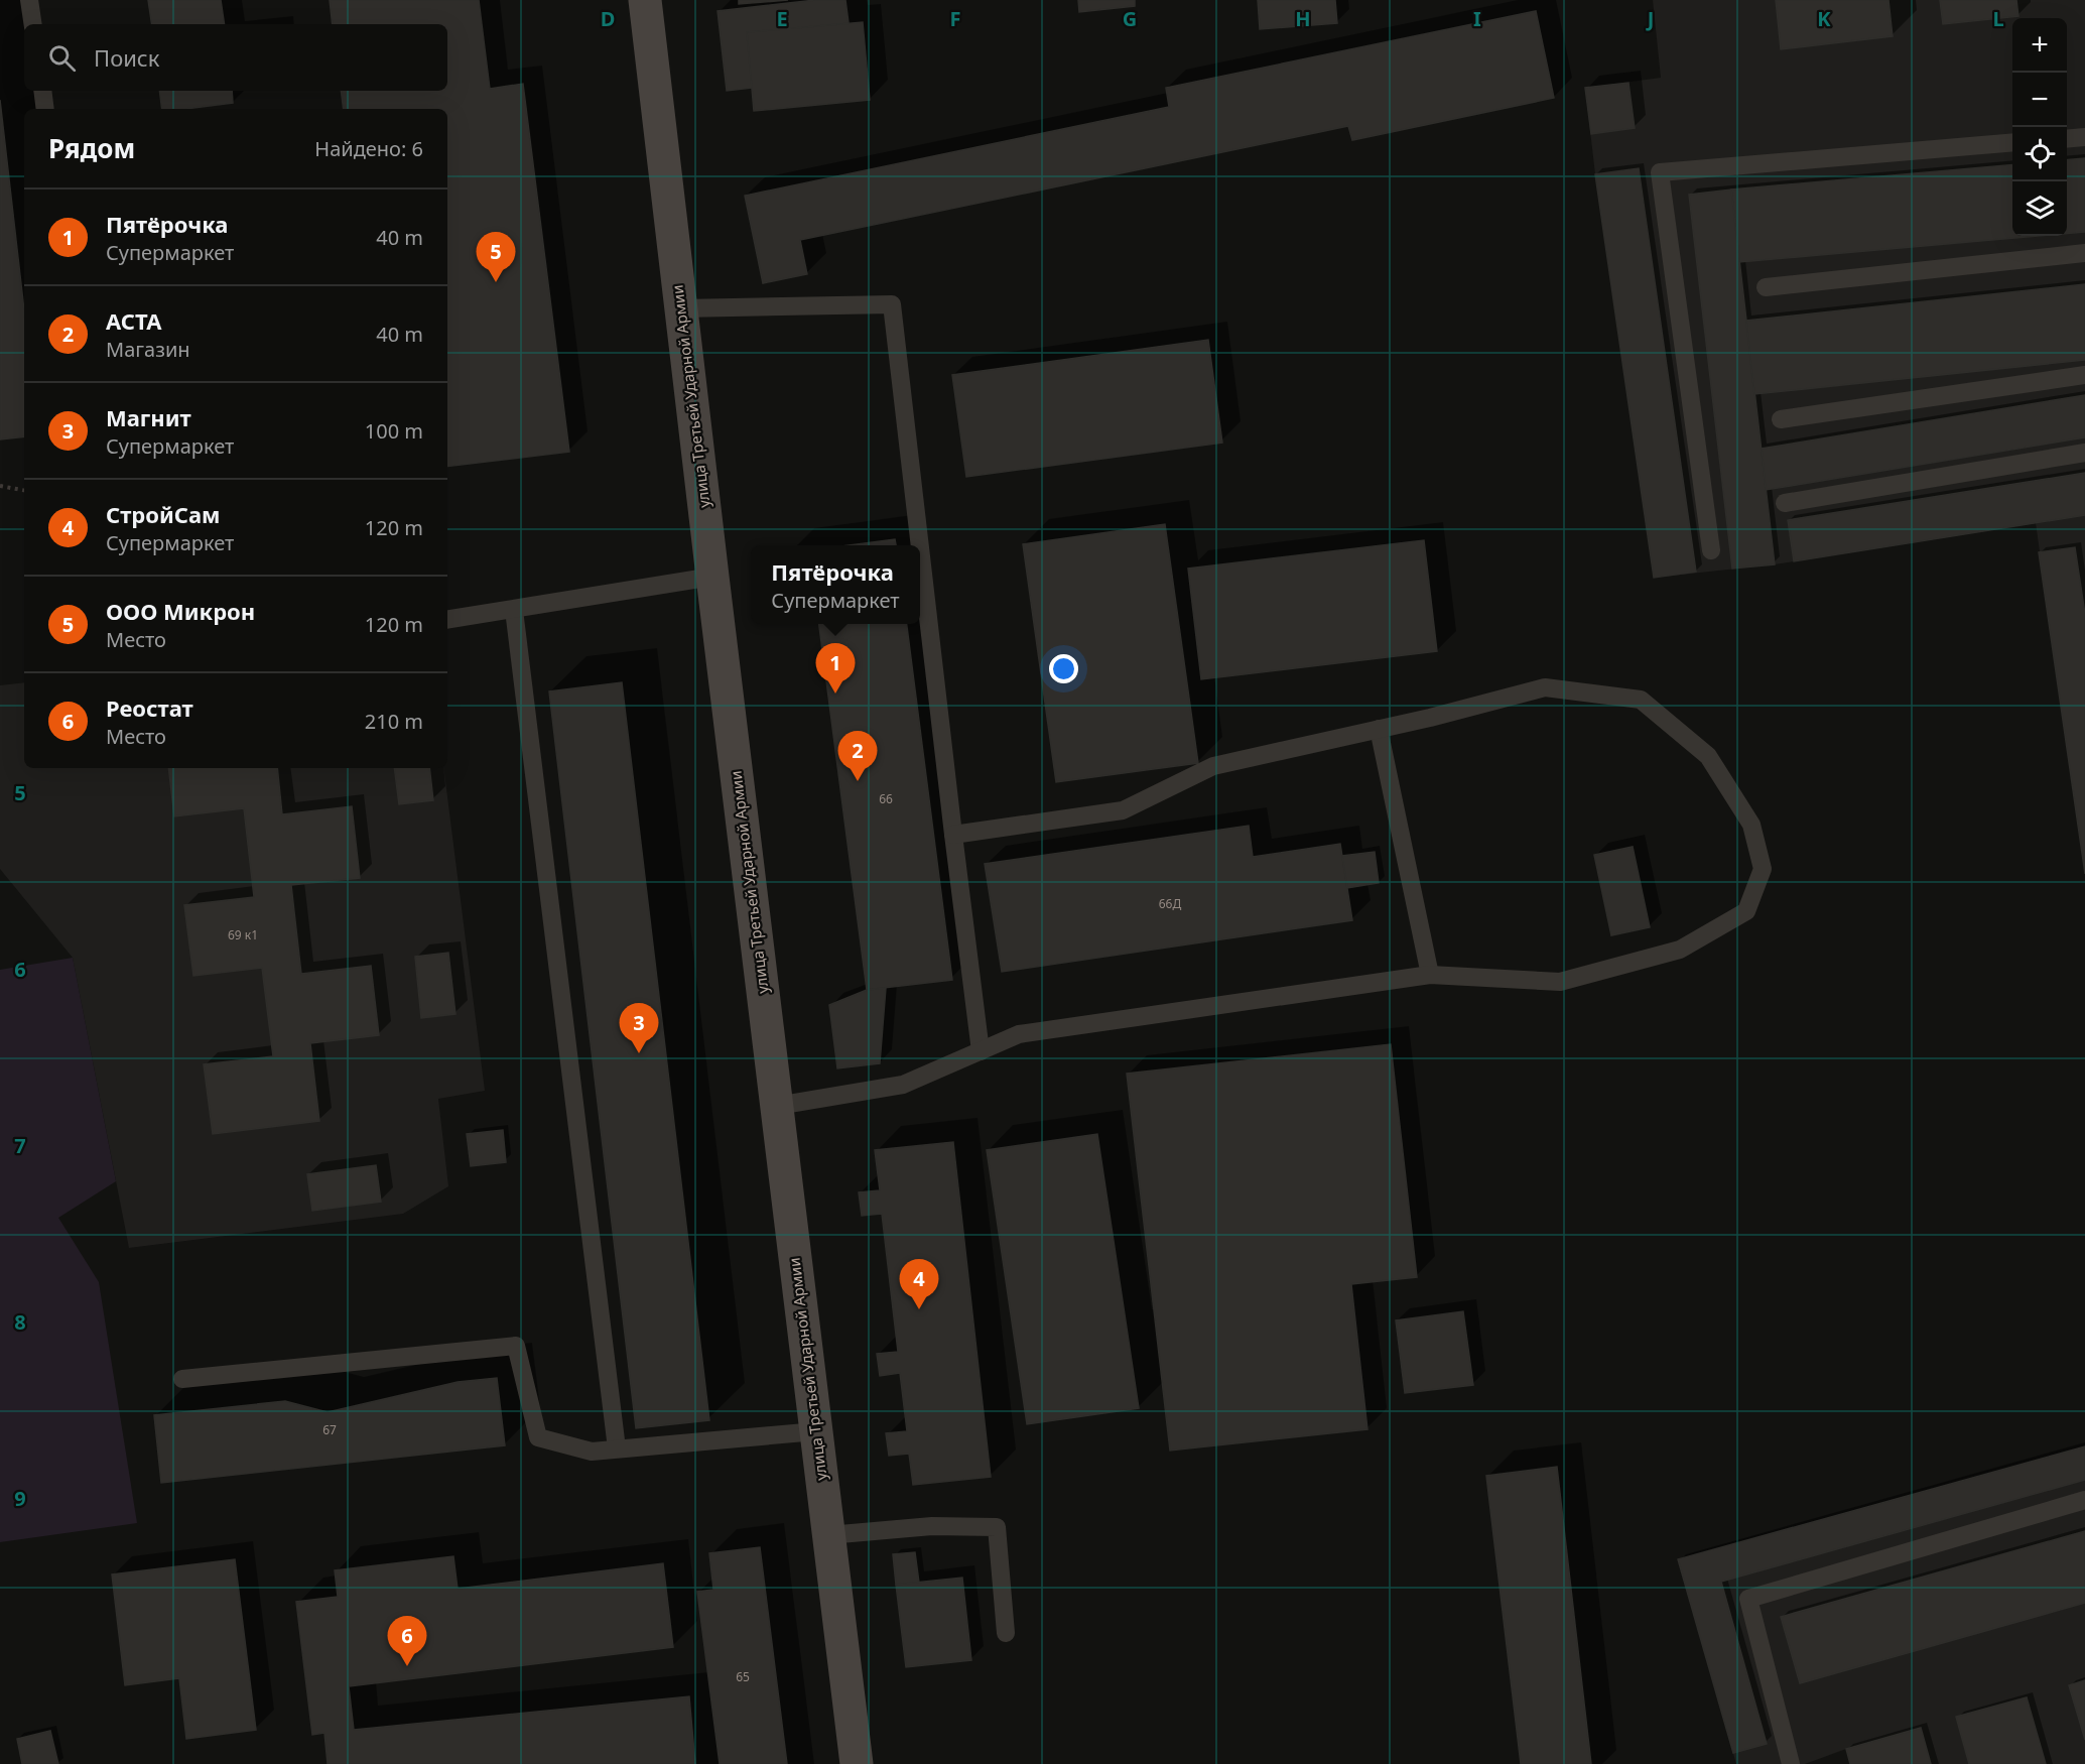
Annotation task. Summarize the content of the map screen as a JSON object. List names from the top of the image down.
{
  "streets": {
    "main road": ["улица Третьей Ударной Армии"]
  },
  "house_numbers": [
    "66",
    "66Д",
    "69 к1",
    "67",
    "65"
  ],
  "page": {
    "map_buttons": ["+", "−"],
    "search": "Поиск",
    "heading": ["Рядом", "Найдено: 6"],
    "list": [
      {
        "mark": "1",
        "name": "Пятёрочка",
        "note": "Супермаркет",
        "value": "40 m"
      },
      {
        "mark": "2",
        "name": "АСТА",
        "note": "Магазин",
        "value": "40 m"
      },
      {
        "mark": "3",
        "name": "Магнит",
        "note": "Супермаркет",
        "value": "100 m"
      },
      {
        "mark": "4",
        "name": "СтройСам",
        "note": "Супермаркет",
        "value": "120 m"
      },
      {
        "mark": "5",
        "name": "ООО Микрон",
        "note": "Место",
        "value": "120 m"
      },
      {
        "mark": "6",
        "name": "Реостат",
        "note": "Место",
        "value": "210 m"
      }
    ],
    "pins": [
      "5",
      "1",
      "2",
      "3",
      "4",
      "6"
    ],
    "popup": ["Пятёрочка", "Супермаркет"]
  },
  "grid": {
    "columns": [
      "D",
      "E",
      "F",
      "G",
      "H",
      "I",
      "J",
      "K",
      "L"
    ],
    "rows": [
      "5",
      "6",
      "7",
      "8",
      "9"
    ]
  }
}
